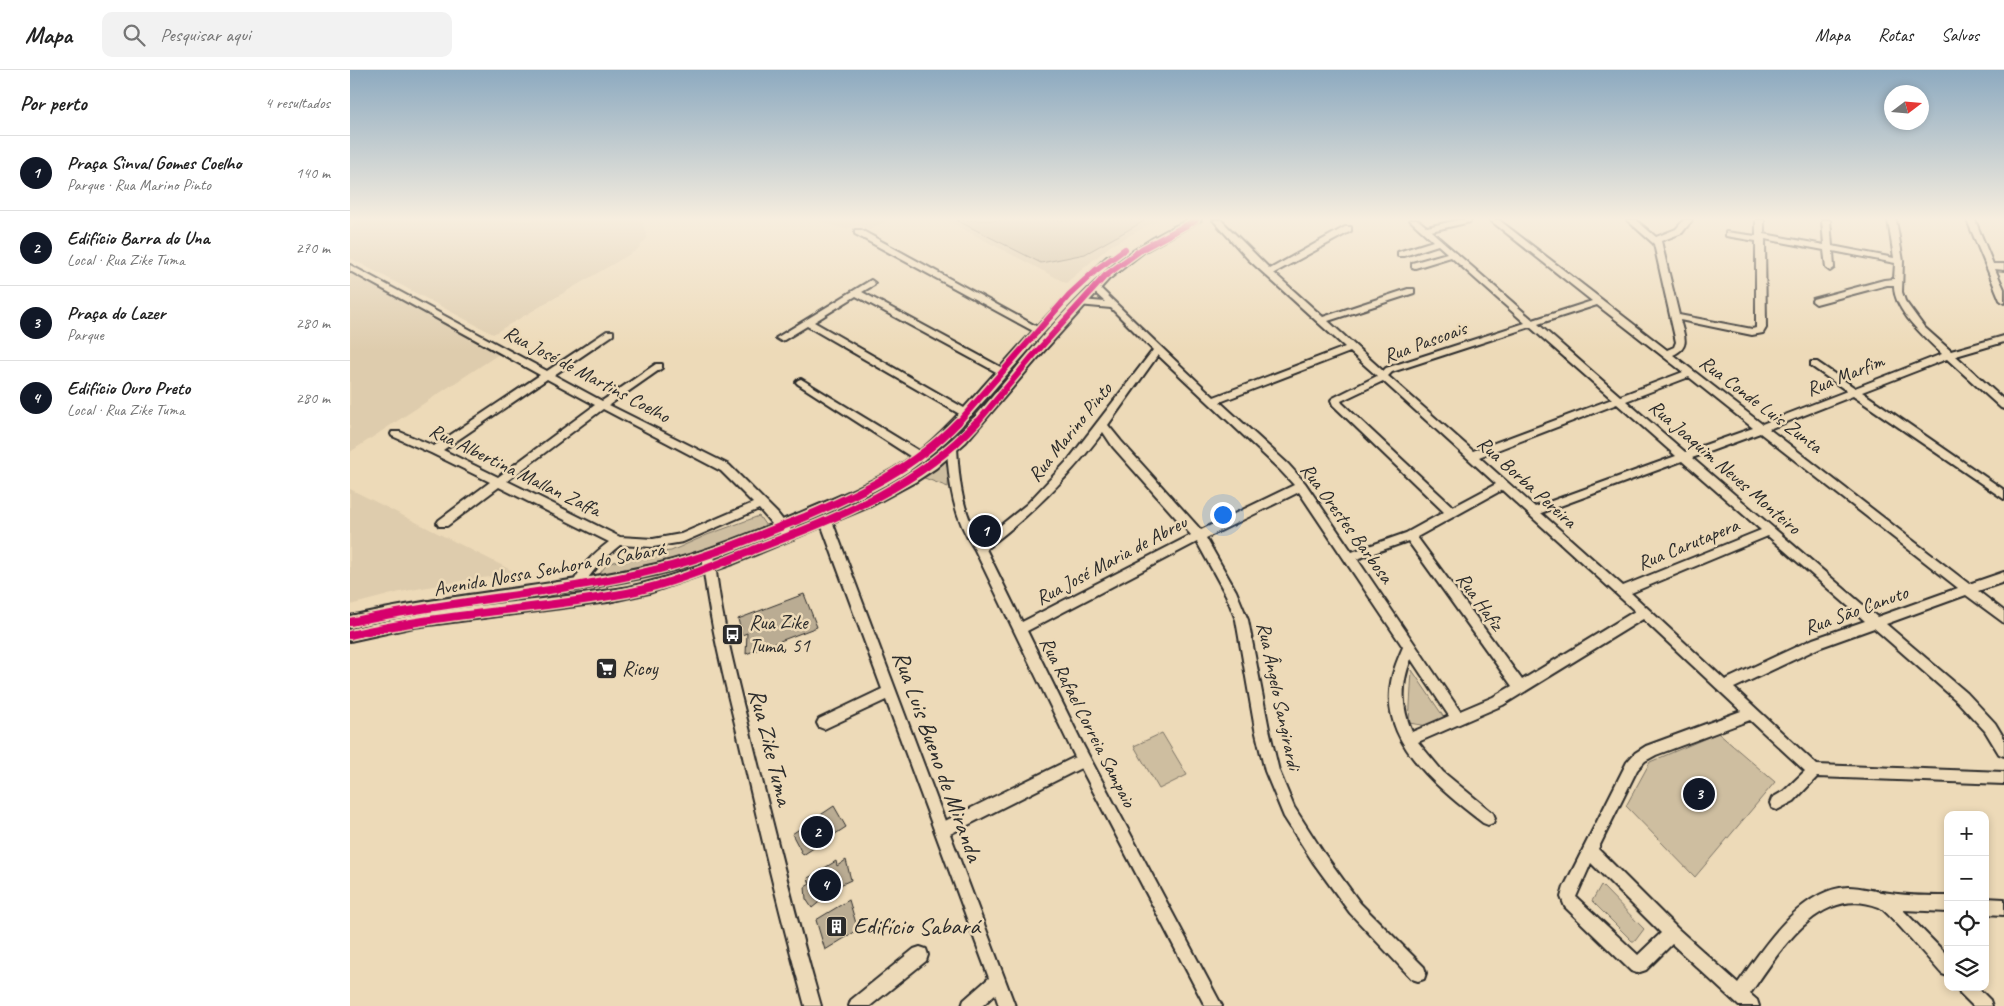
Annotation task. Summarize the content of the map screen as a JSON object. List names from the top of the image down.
{
  "streets": {
    "main road": ["Avenida Nossa Senhora do Sabará"],
    "street": [
      "Rua Pascoais",
      "Rua José de Martins Coelho",
      "Rua Marfim",
      "Rua Conde Luis Zunta",
      "Rua Marino Pinto",
      "Rua Joaquim Neves Monteiro",
      "Rua Albertina Mallan Zaffa",
      "Rua Borba Pereira",
      "Rua Orestes Barbosa",
      "Rua Carutapera",
      "Rua José Maria de Abreu",
      "Rua Hafiz",
      "Rua São Canuto",
      "Rua Ângelo Sangirardi",
      "Rua Rafael Correia Sampaio",
      "Rua Zike Tuma",
      "Rua Luis Bueno de Miranda"
    ]
  },
  "crossings": [
    ["Rua Pascoais", "Rua Conde Luis Zunta"],
    ["Rua Pascoais", "Rua Joaquim Neves Monteiro"],
    ["Rua Pascoais", "Rua Borba Pereira"],
    ["Rua José de Martins Coelho", "Avenida Nossa Senhora do Sabará"],
    ["Rua Marfim", "Rua Conde Luis Zunta"],
    ["Rua Marfim", "Rua Joaquim Neves Monteiro"],
    ["Rua Marfim", "Rua Borba Pereira"],
    ["Rua Conde Luis Zunta", "Rua São Canuto"],
    ["Rua Marino Pinto", "Rua Orestes Barbosa"],
    ["Rua Marino Pinto", "Rua Ângelo Sangirardi"],
    ["Rua Marino Pinto", "Rua Rafael Correia Sampaio"],
    ["Rua Joaquim Neves Monteiro", "Rua Carutapera"],
    ["Rua Joaquim Neves Monteiro", "Rua São Canuto"],
    ["Rua Borba Pereira", "Rua Carutapera"],
    ["Rua Borba Pereira", "Rua São Canuto"],
    ["Rua Orestes Barbosa", "Rua José Maria de Abreu"],
    ["Rua Orestes Barbosa", "Avenida Nossa Senhora do Sabará"],
    ["Rua José Maria de Abreu", "Rua Ângelo Sangirardi"],
    ["Rua José Maria de Abreu", "Rua Rafael Correia Sampaio"],
    ["Avenida Nossa Senhora do Sabará", "Rua Rafael Correia Sampaio"],
    ["Avenida Nossa Senhora do Sabará", "Rua Zike Tuma"],
    ["Avenida Nossa Senhora do Sabará", "Rua Luis Bueno de Miranda"]
  ],
  "places": {
    "bus stop": ["Rua Zike Tuma, 51"],
    "supermarket": ["Ricoy"],
    "building": ["Edifício Sabará"]
  },
  "north": "right",
  "page": {
    "header": "Mapa",
    "search": "Pesquisar aqui",
    "nav": ["Mapa", "Rotas", "Salvos"],
    "heading": ["Por perto", "4 resultados"],
    "list": [
      {
        "mark": "1",
        "name": "Praça Sinval Gomes Coelho",
        "note": "Parque · Rua Marino Pinto",
        "value": "140 m"
      },
      {
        "mark": "2",
        "name": "Edifício Barra do Una",
        "note": "Local · Rua Zike Tuma",
        "value": "270 m"
      },
      {
        "mark": "3",
        "name": "Praça do Lazer",
        "note": "Parque",
        "value": "280 m"
      },
      {
        "mark": "4",
        "name": "Edifício Ouro Preto",
        "note": "Local · Rua Zike Tuma",
        "value": "280 m"
      }
    ],
    "pins": [
      "1",
      "3",
      "2",
      "4"
    ],
    "map_buttons": ["+", "−"]
  }
}
